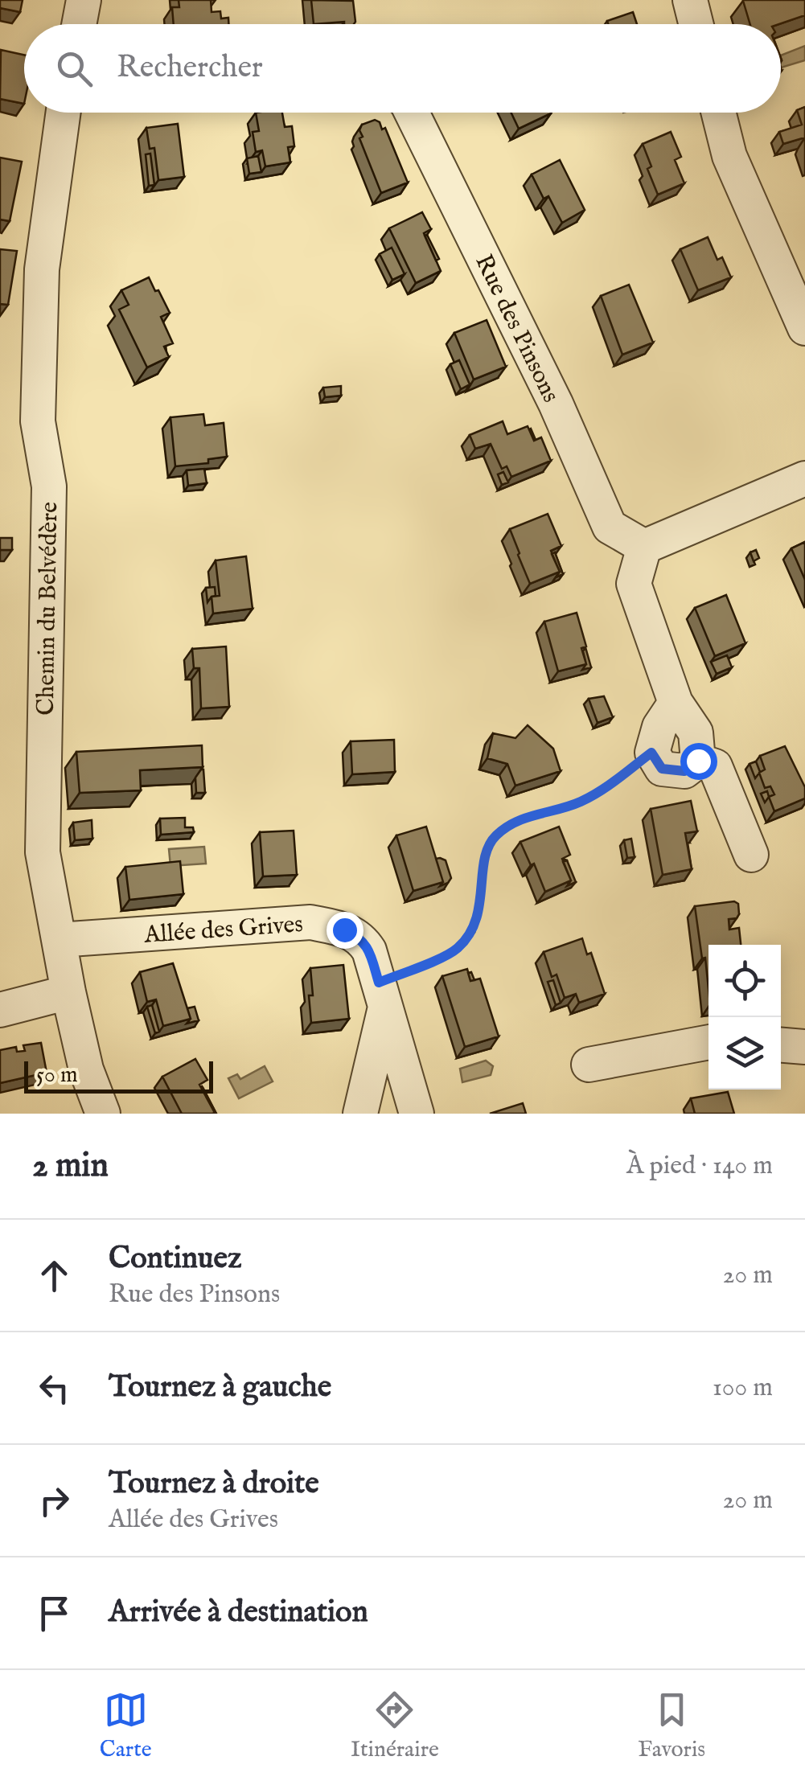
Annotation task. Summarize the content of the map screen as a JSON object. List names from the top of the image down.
{
  "streets": {
    "street": ["Rue des Pinsons", "Chemin du Belvédère", "Allée des Grives"]
  },
  "crossings": [
    ["Chemin du Belvédère", "Allée des Grives"]
  ],
  "scale_bar": "50 m",
  "page": {
    "search": "Rechercher",
    "scale": "50 m",
    "heading": ["2 min", "À pied · 140 m"],
    "list": [
      ["Continuez", "Rue des Pinsons", "20 m"],
      ["Tournez à gauche", "100 m"],
      ["Tournez à droite", "Allée des Grives", "20 m"],
      "Arrivée à destination"
    ],
    "nav": ["Carte", "Itinéraire", "Favoris"]
  }
}
